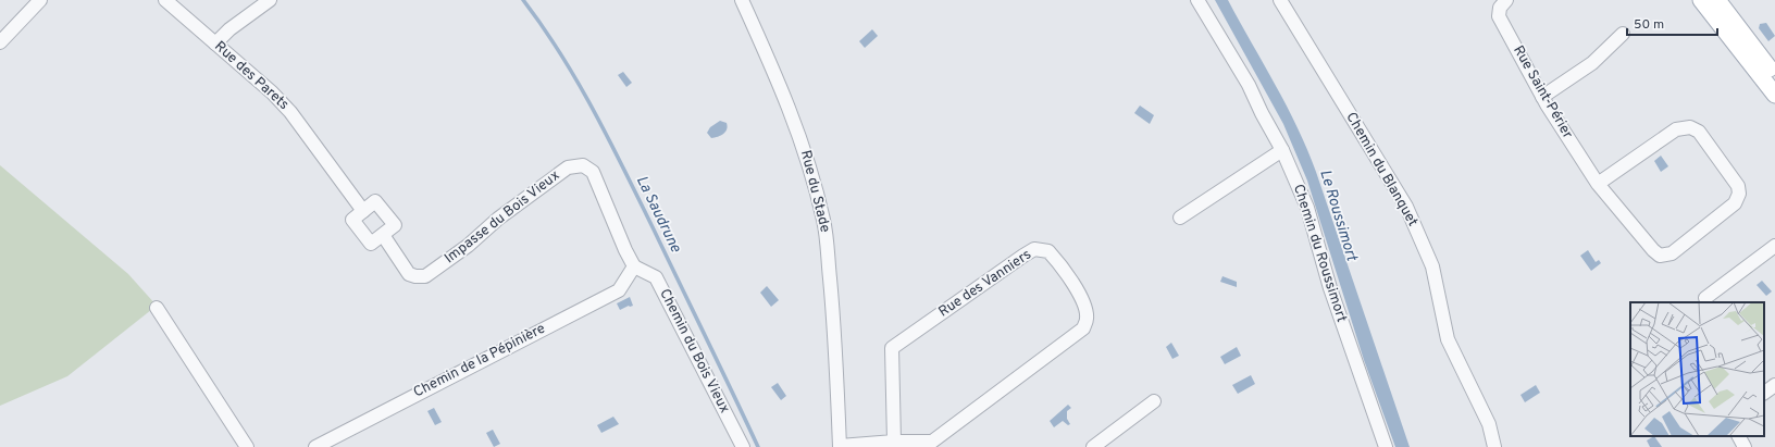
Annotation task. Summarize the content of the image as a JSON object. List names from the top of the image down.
{
  "streets": {
    "street": [
      "Rue des Parets",
      "Rue Saint-Périer",
      "Chemin du Blanquet",
      "Rue du Stade",
      "Impasse du Bois Vieux",
      "Chemin du Roussimort",
      "Rue des Vanniers",
      "Chemin du Bois Vieux",
      "Chemin de la Pépinière"
    ]
  },
  "crossings": [
    ["Rue du Stade", "Rue des Vanniers"],
    ["Impasse du Bois Vieux", "Chemin du Bois Vieux"],
    ["Impasse du Bois Vieux", "Chemin de la Pépinière"],
    ["Chemin du Bois Vieux", "Chemin de la Pépinière"]
  ],
  "water": ["La Saudrune", "Le Roussimort"],
  "scale_bar": "50 m"
}
